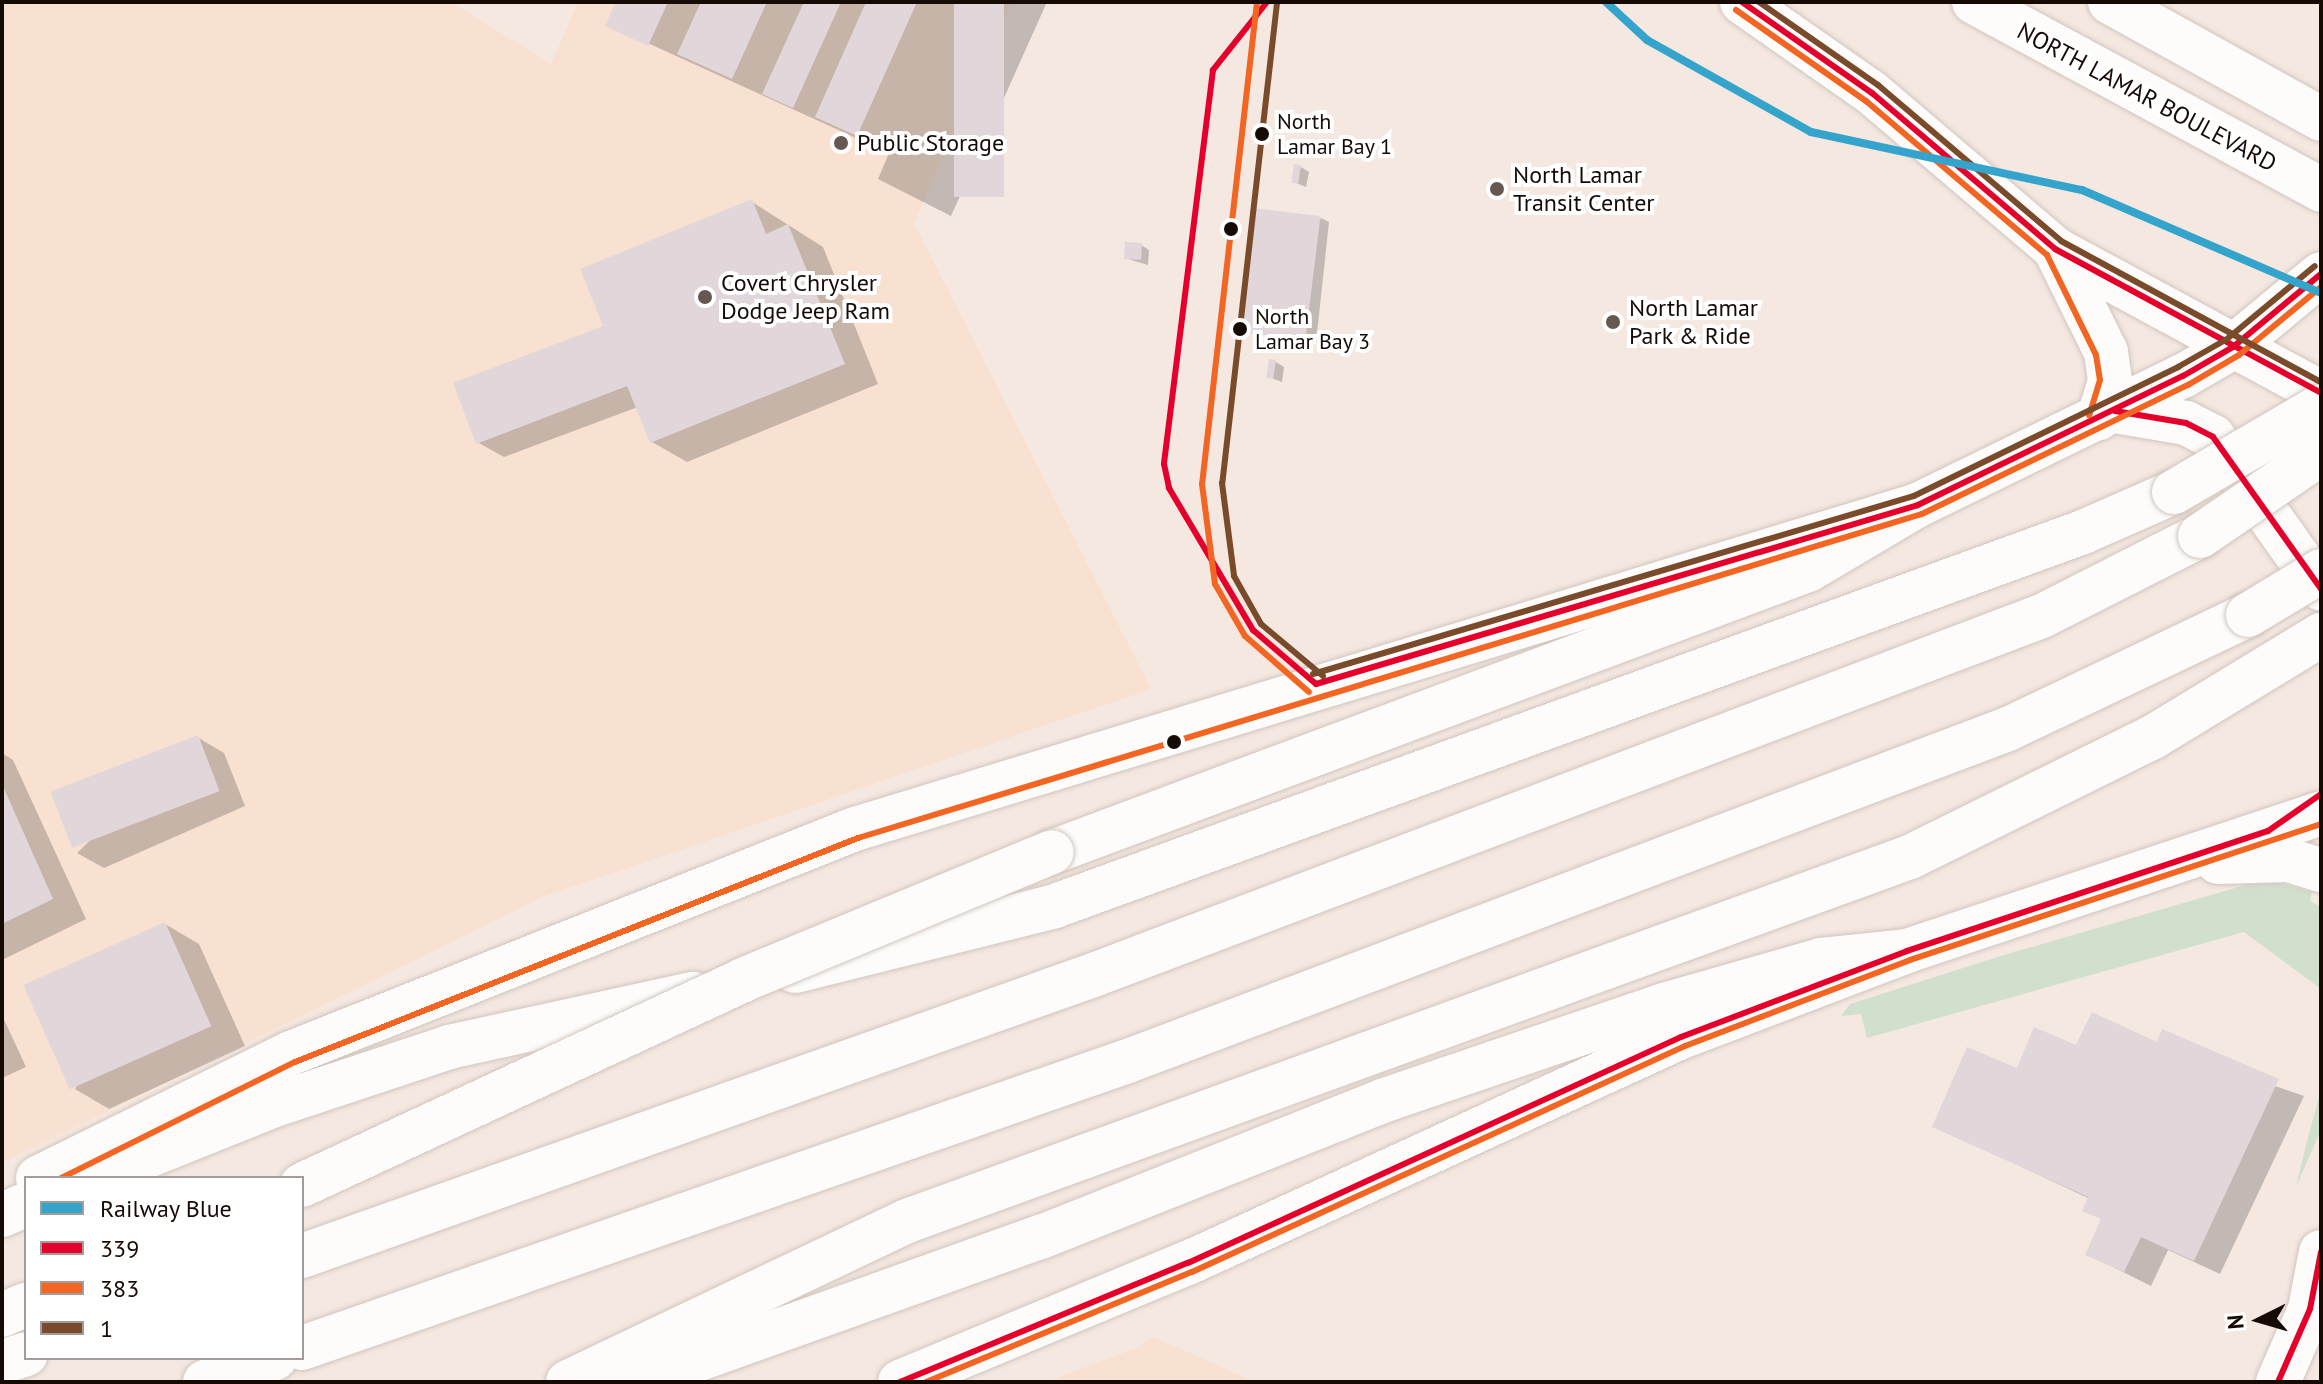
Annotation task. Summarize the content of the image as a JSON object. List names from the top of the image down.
{
  "streets": {
    "main road": ["NORTH LAMAR BOULEVARD"]
  },
  "places": [
    "North Lamar Bay 1",
    "Public Storage",
    "North Lamar Transit Center",
    "Covert Chrysler Dodge Jeep Ram",
    "North Lamar Park & Ride",
    "North Lamar Bay 3"
  ],
  "lines": [
    "rail line Blue",
    "transit line 339",
    "transit line 383",
    "transit line 1"
  ],
  "legend": [
    "Railway Blue",
    "339",
    "383",
    "1"
  ],
  "north": "left"
}
